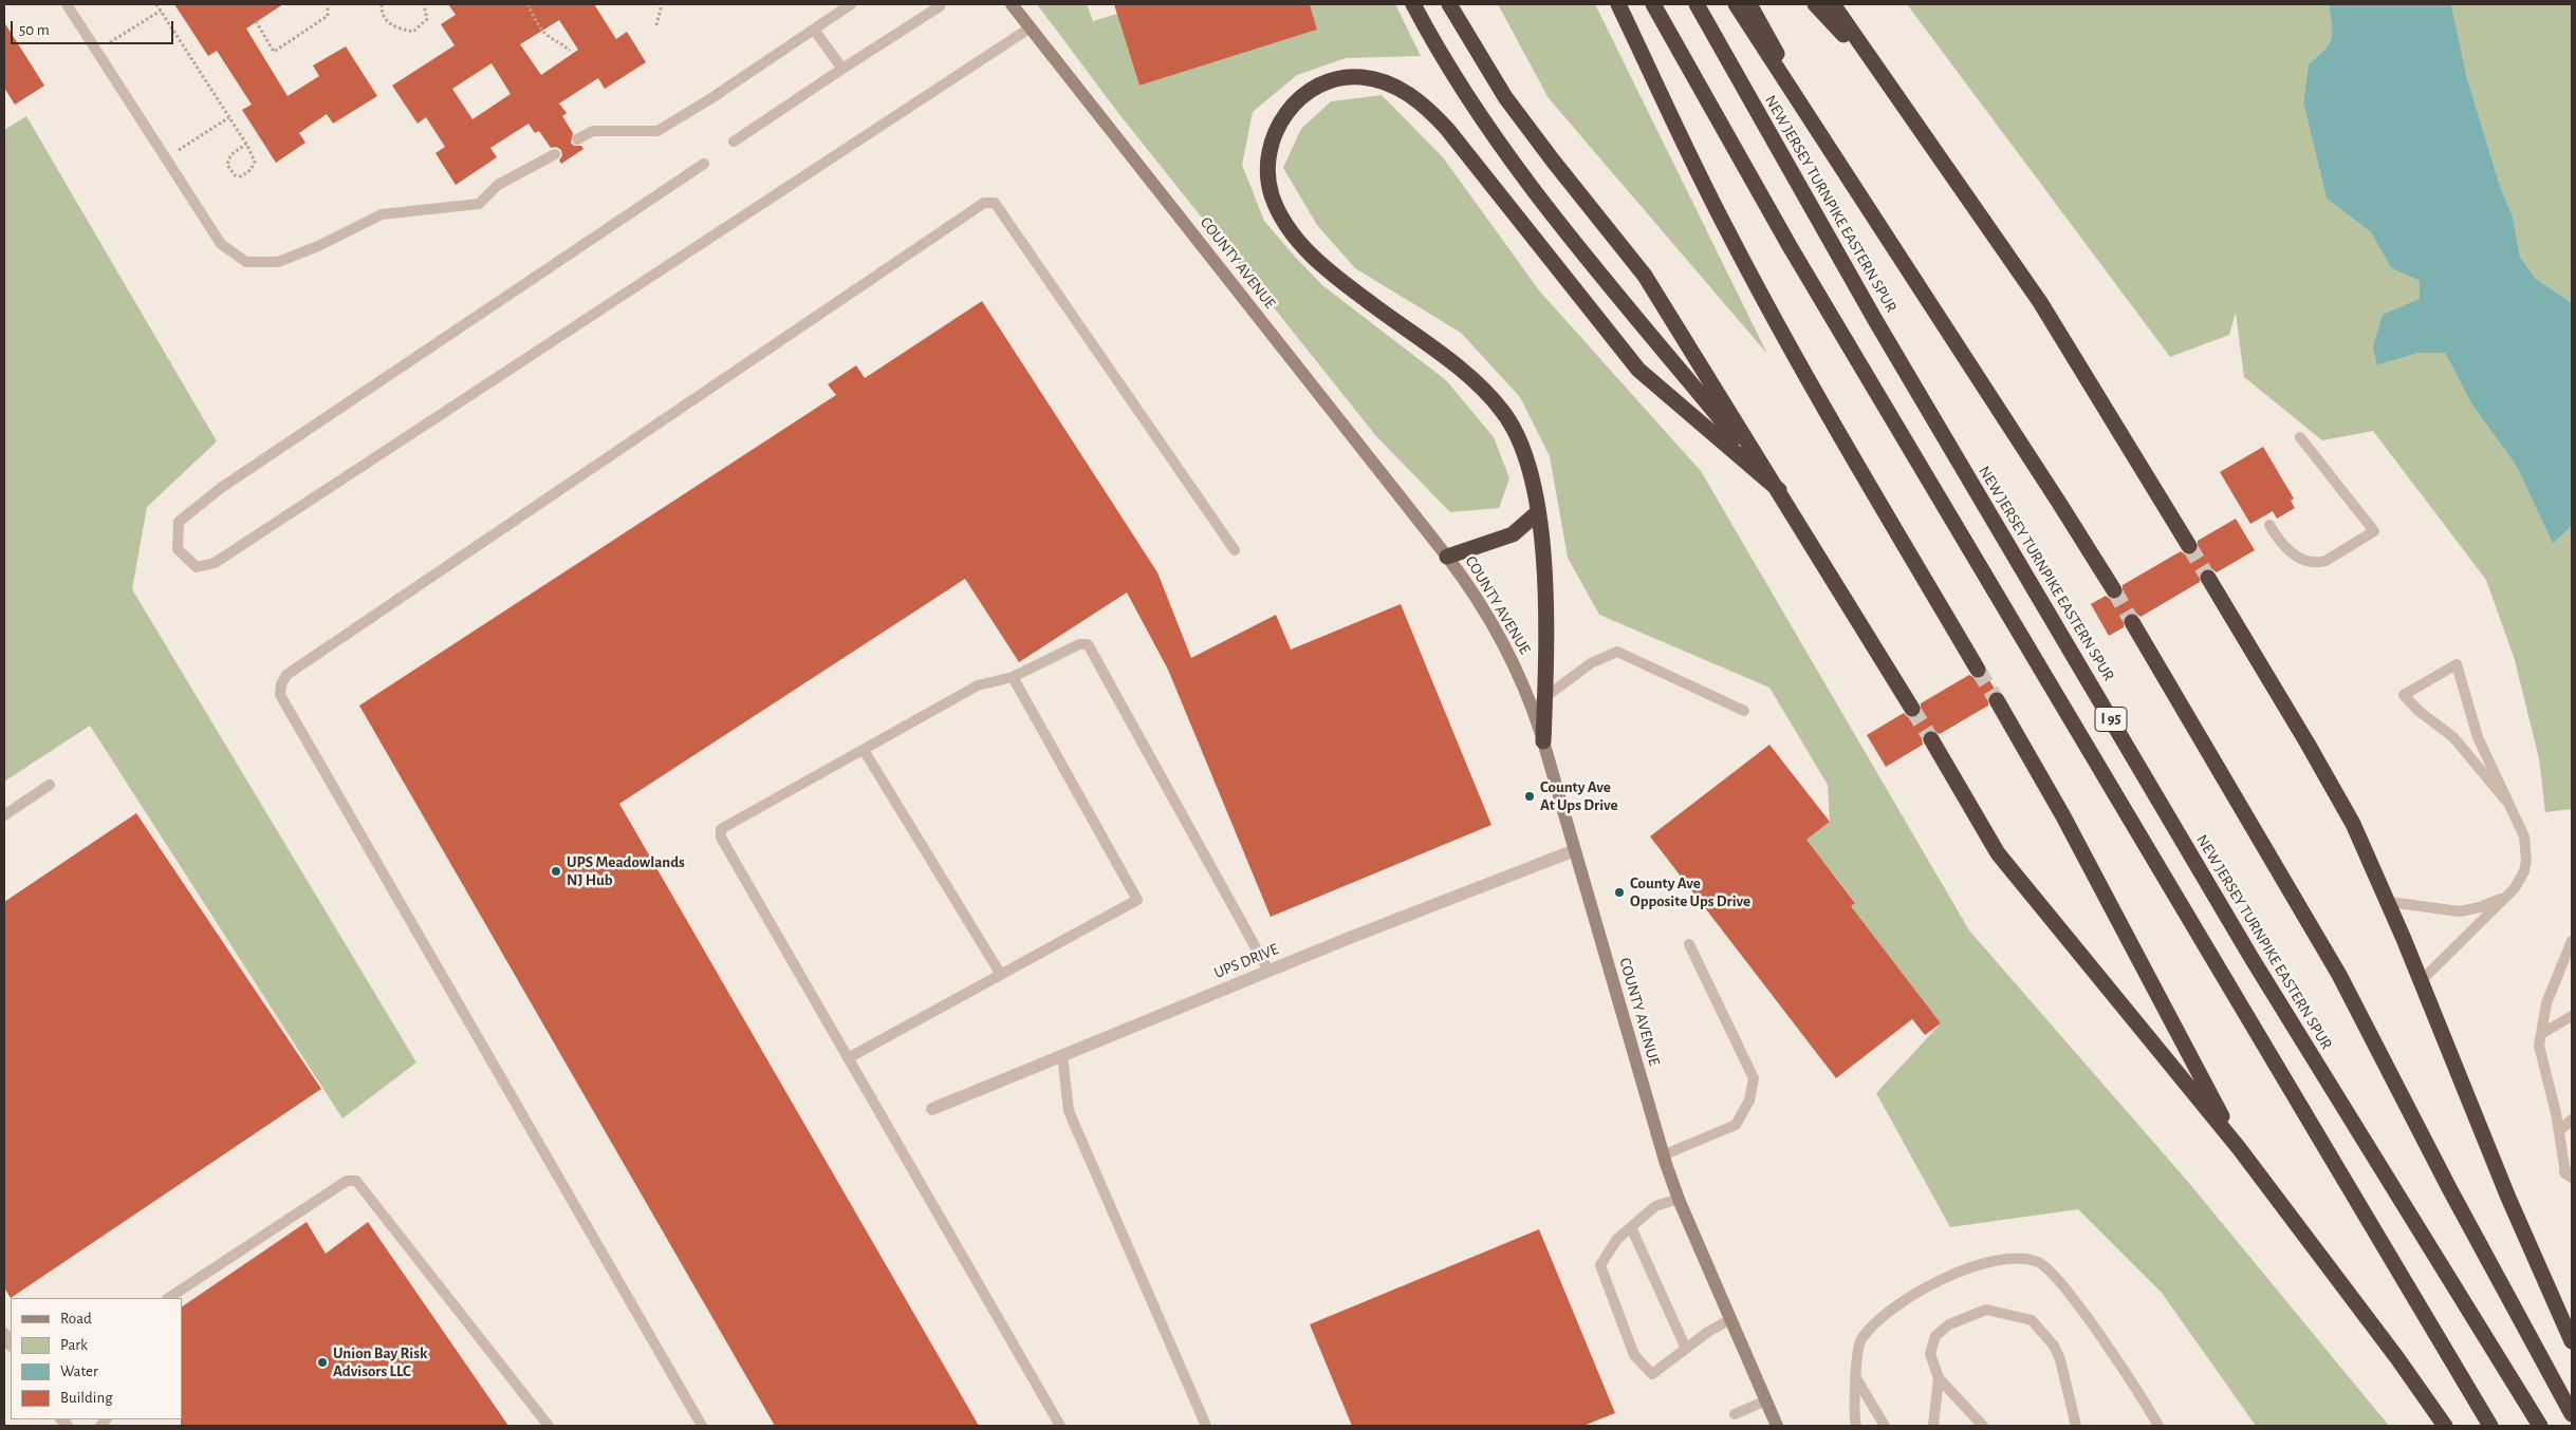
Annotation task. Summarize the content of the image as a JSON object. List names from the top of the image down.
{
  "streets": {
    "highway": ["NEW JERSEY TURNPIKE EASTERN SPUR", "I 95"],
    "main road": ["COUNTY AVENUE"],
    "street": ["UPS DRIVE"]
  },
  "crossings": [
    ["COUNTY AVENUE", "UPS DRIVE"]
  ],
  "places": [
    "County Ave At Ups Drive",
    "UPS Meadowlands NJ Hub",
    "County Ave Opposite Ups Drive",
    "Union Bay Risk Advisors LLC"
  ],
  "legend": [
    "Road",
    "Park",
    "Water",
    "Building"
  ],
  "scale_bar": "50 m"
}
